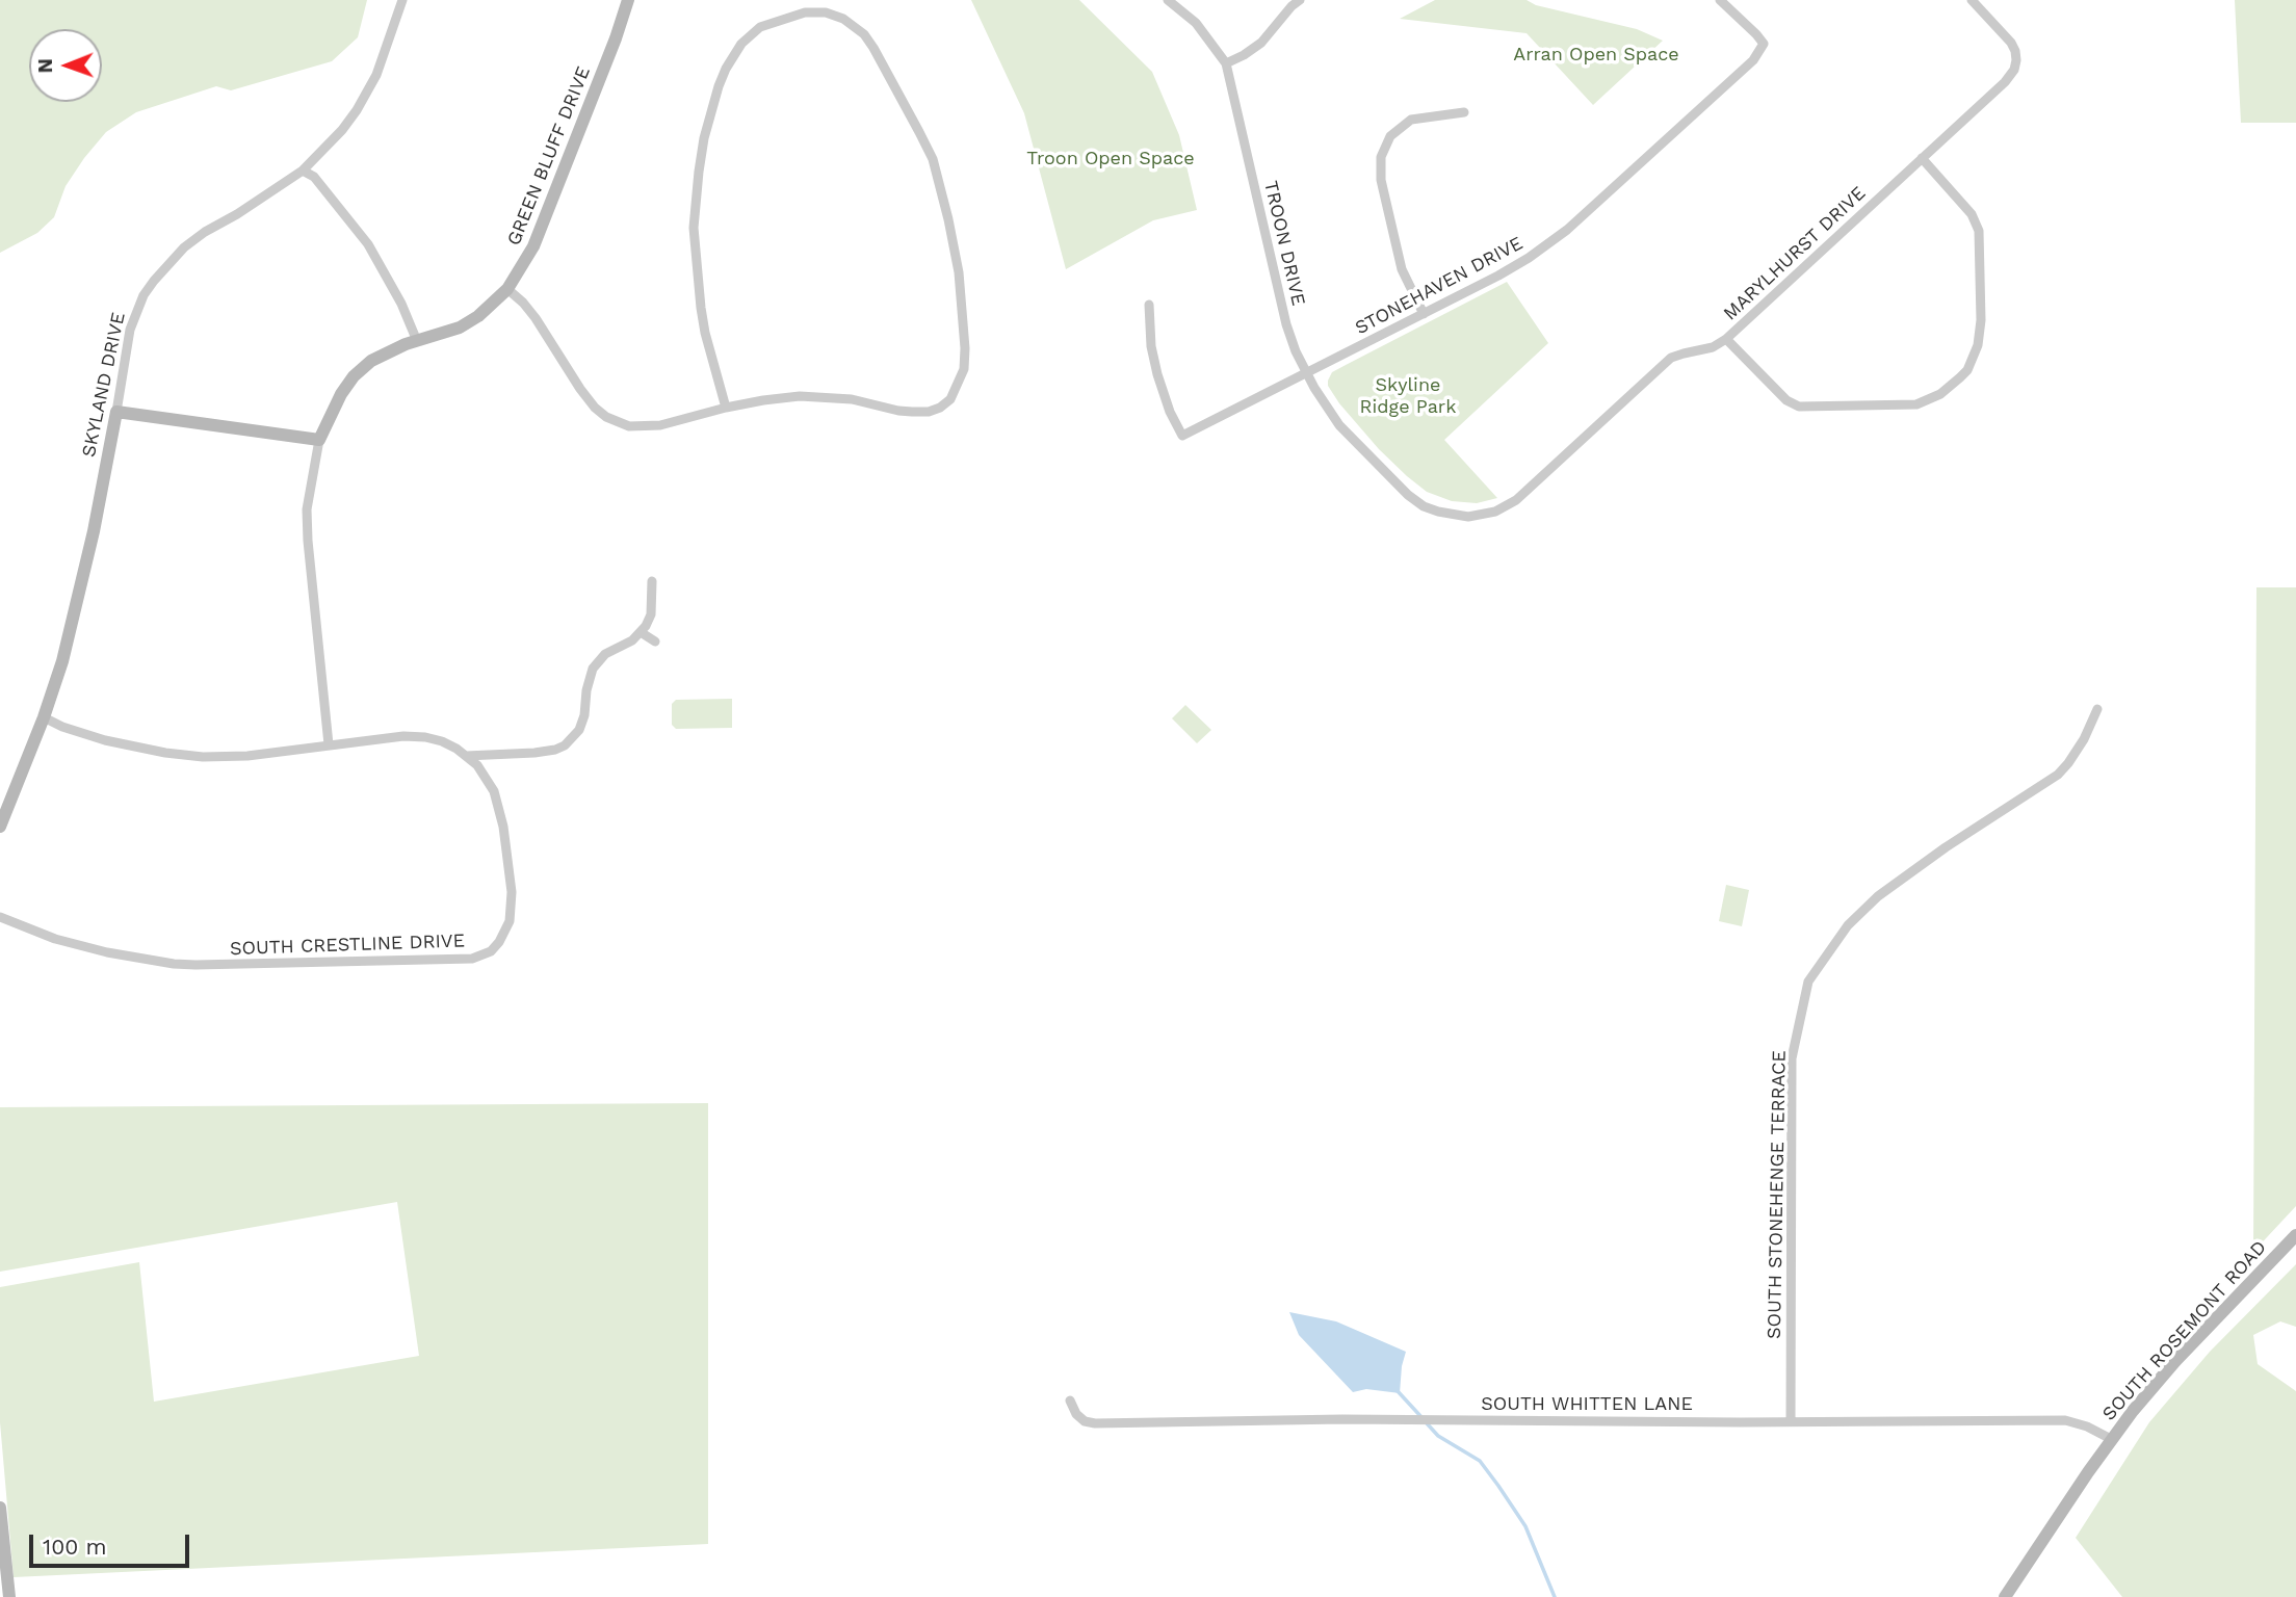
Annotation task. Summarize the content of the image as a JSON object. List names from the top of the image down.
{
  "streets": {
    "street": [
      "GREEN BLUFF DRIVE",
      "TROON DRIVE",
      "MARYLHURST DRIVE",
      "STONEHAVEN DRIVE",
      "SKYLAND DRIVE",
      "SOUTH CRESTLINE DRIVE",
      "SOUTH STONEHENGE TERRACE",
      "SOUTH ROSEMONT ROAD",
      "SOUTH WHITTEN LANE"
    ]
  },
  "crossings": [
    ["GREEN BLUFF DRIVE", "SOUTH CRESTLINE DRIVE"],
    ["TROON DRIVE", "MARYLHURST DRIVE"],
    ["TROON DRIVE", "STONEHAVEN DRIVE"],
    ["SKYLAND DRIVE", "SOUTH CRESTLINE DRIVE"],
    ["SOUTH STONEHENGE TERRACE", "SOUTH WHITTEN LANE"],
    ["SOUTH ROSEMONT ROAD", "SOUTH WHITTEN LANE"]
  ],
  "parks": ["Arran Open Space", "Troon Open Space", "Skyline Ridge Park"],
  "scale_bar": "100 m",
  "north": "left"
}
